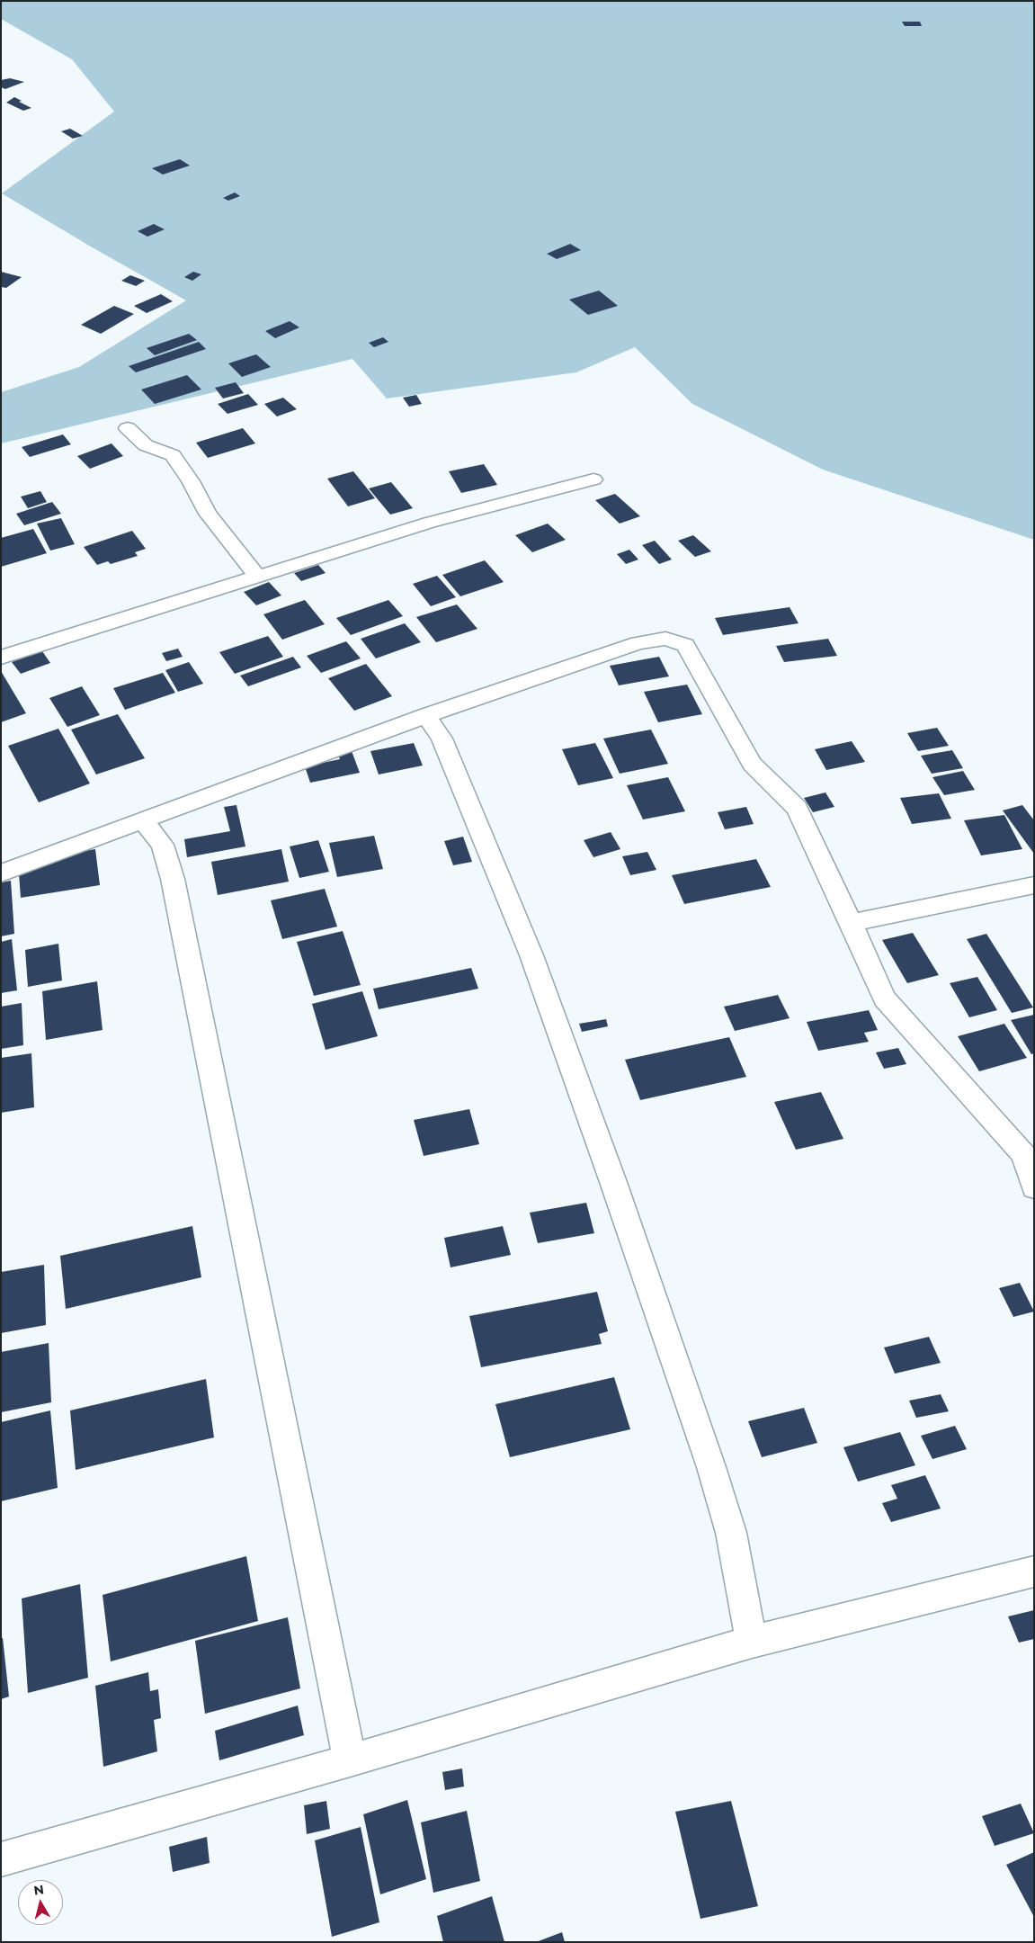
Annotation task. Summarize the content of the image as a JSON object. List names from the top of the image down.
{
  "north": "top"
}
